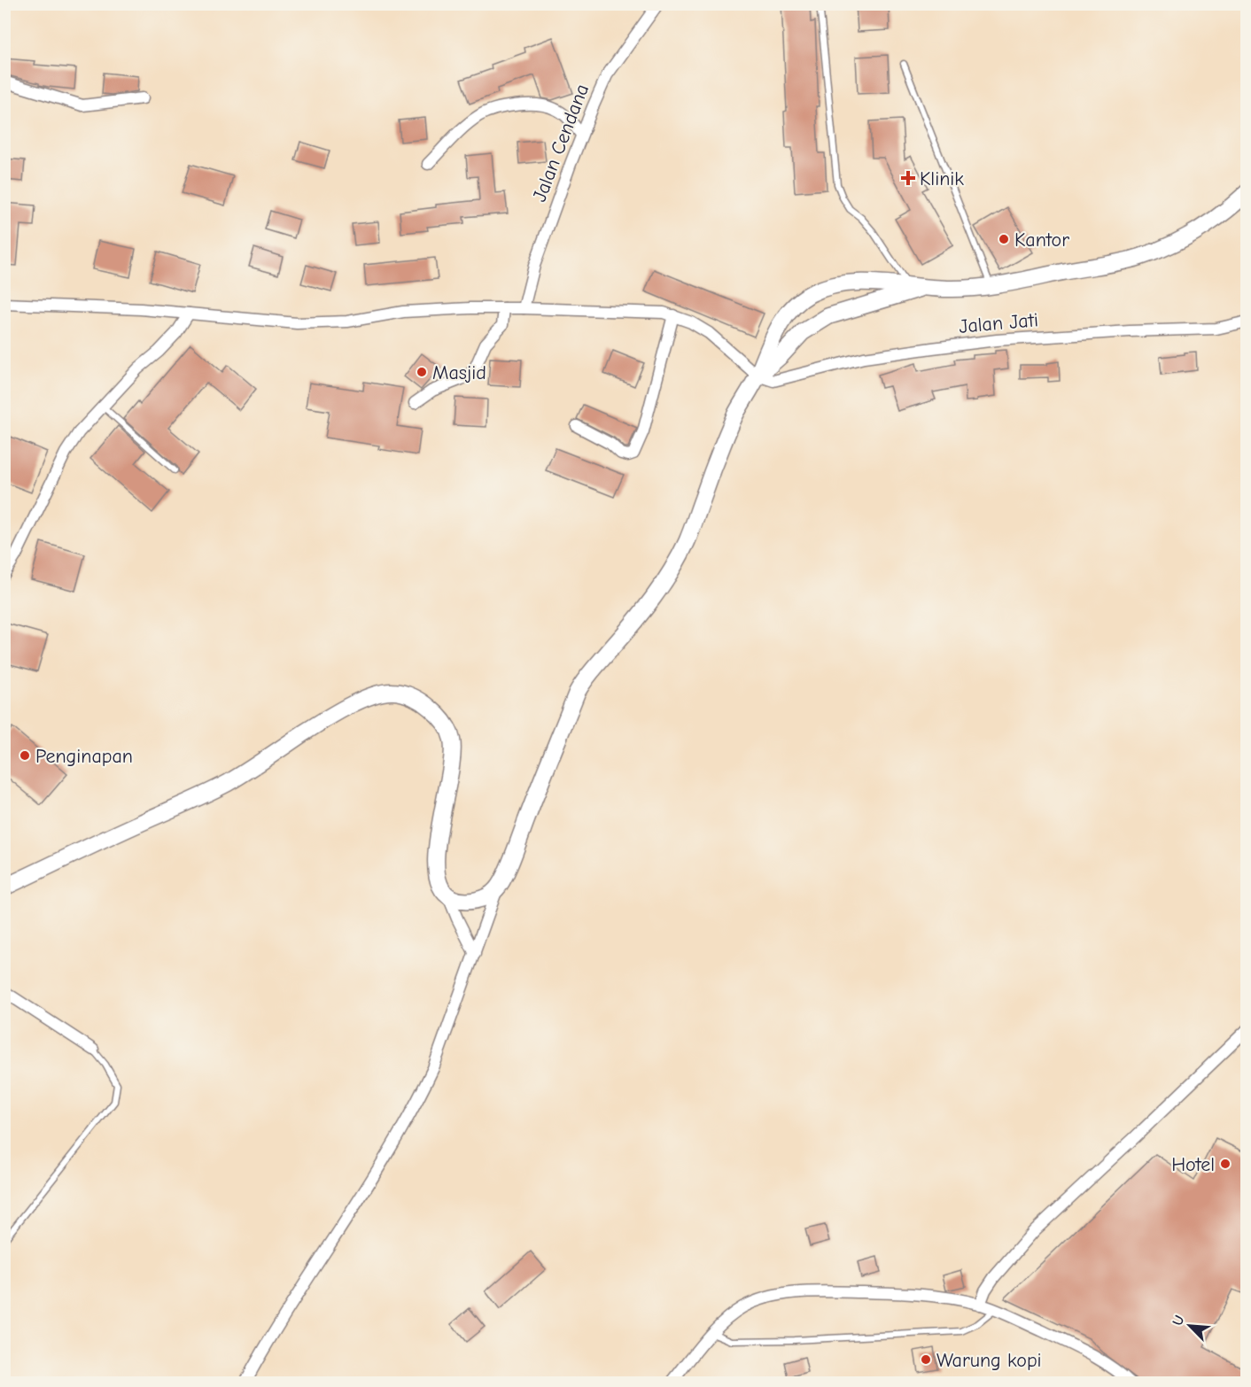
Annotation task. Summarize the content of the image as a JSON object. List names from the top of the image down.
{
  "streets": {
    "street": ["Jalan Cendana", "Jalan Jati"]
  },
  "places": {
    "health": ["Klinik"],
    "other": [
      "Kantor",
      "Masjid",
      "Penginapan",
      "Hotel",
      "Warung kopi"
    ]
  },
  "north": "top left"
}
